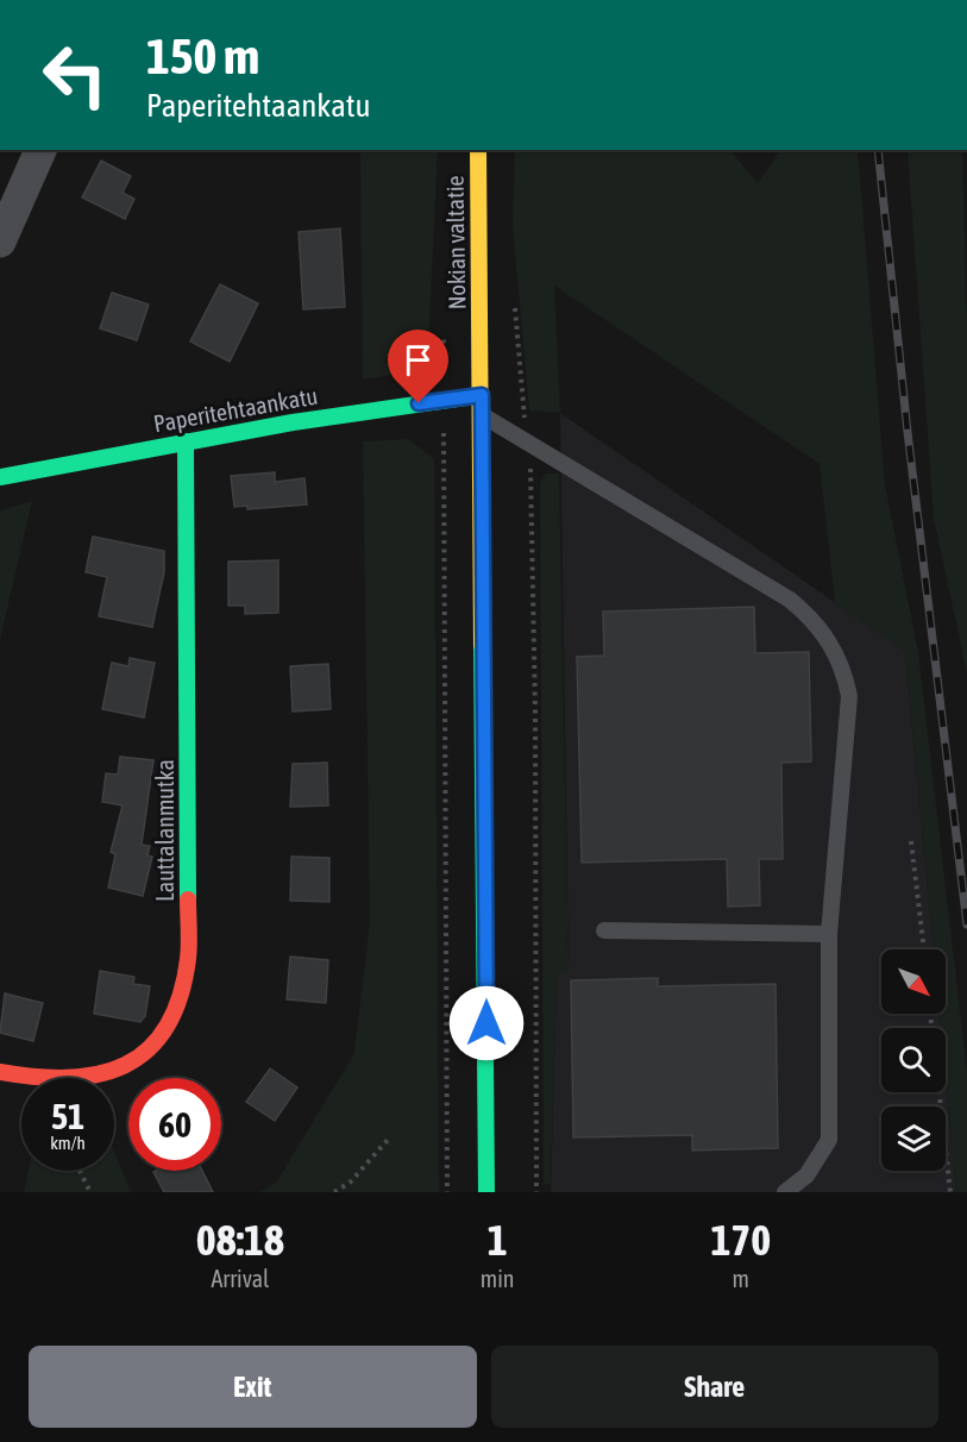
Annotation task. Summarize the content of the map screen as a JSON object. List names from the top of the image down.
{
  "streets": {
    "street": ["Nokian valtatie", "Paperitehtaankatu", "Lauttalanmutka"]
  },
  "crossings": [
    ["Nokian valtatie", "Paperitehtaankatu"],
    ["Paperitehtaankatu", "Lauttalanmutka"]
  ],
  "north": "bottom right",
  "page": {
    "turn": ["150 m", "Paperitehtaankatu"],
    "speed": "51 km/h",
    "limit": "60",
    "eta": [
      "08:18",
      "Arrival",
      "1",
      "min",
      "170",
      "m"
    ],
    "buttons": ["Exit", "Share"]
  }
}
